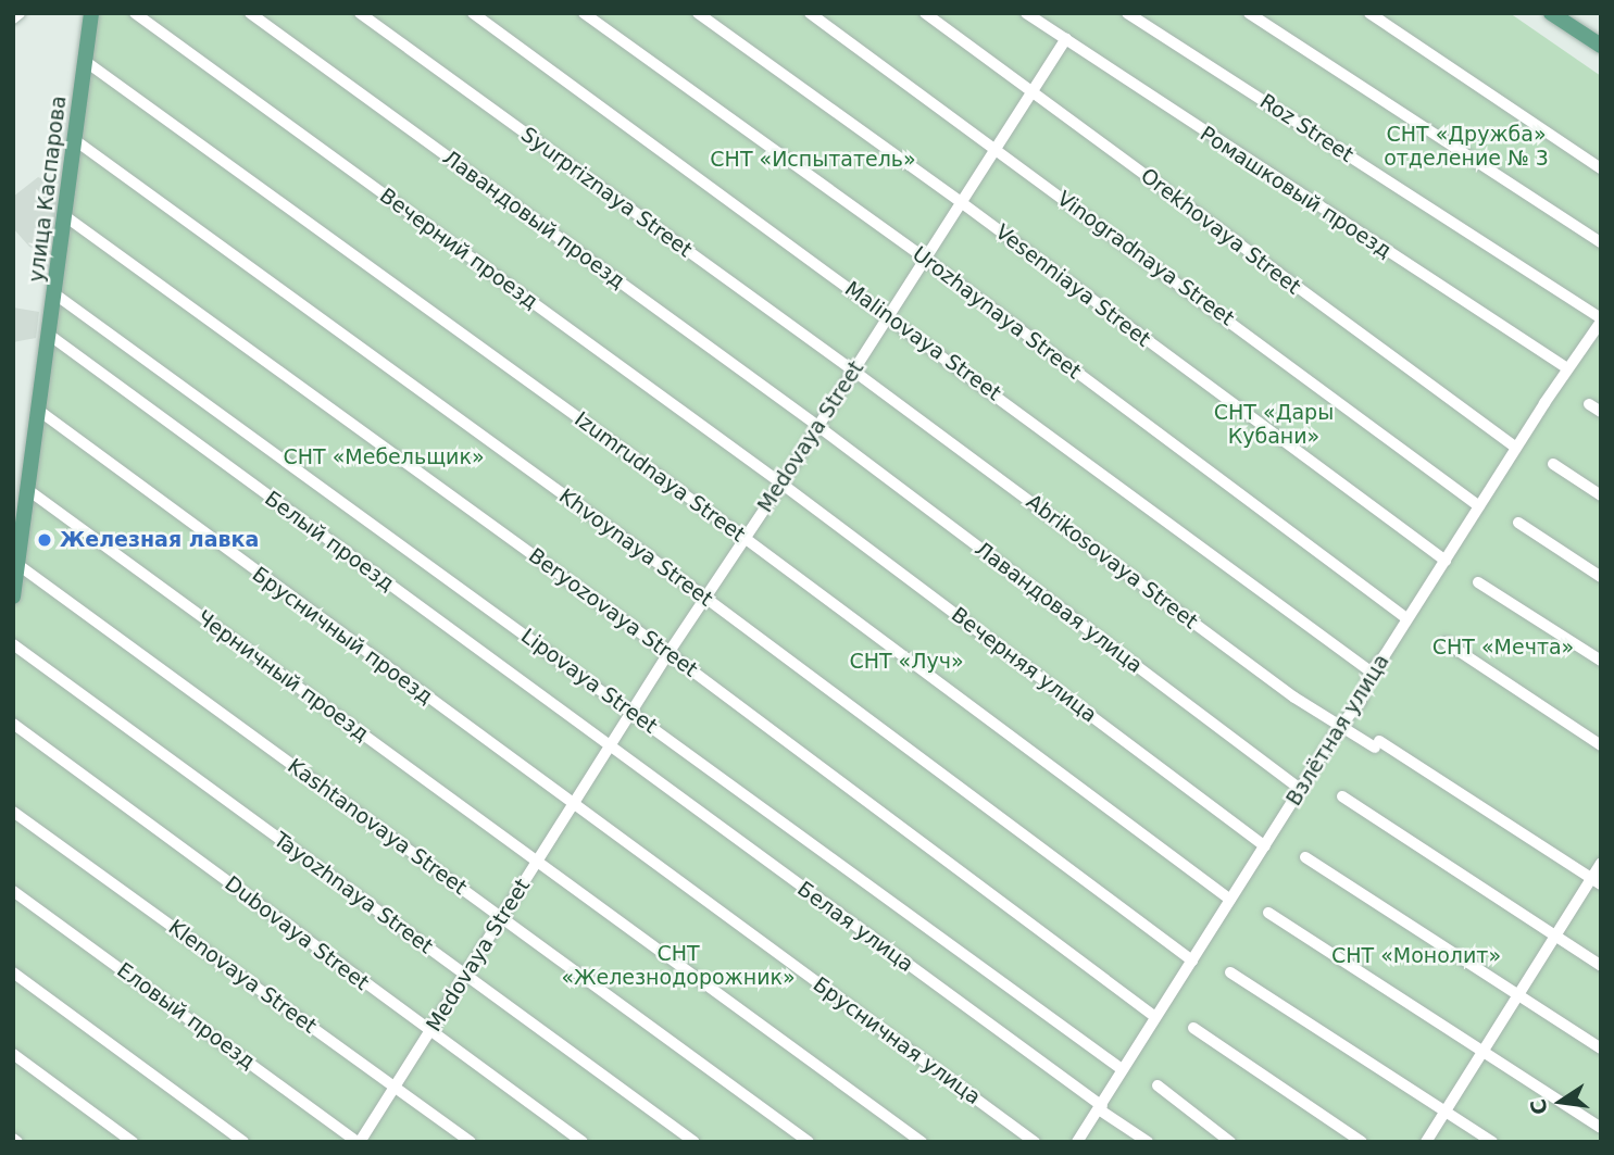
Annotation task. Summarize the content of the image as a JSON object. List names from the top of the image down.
{
  "streets": {
    "main road": ["улица Каспарова"],
    "street": [
      "Roz Street",
      "Syurpriznaya Street",
      "Ромашковый проезд",
      "Лавандовый проезд",
      "Orekhovaya Street",
      "Вечерний проезд",
      "Vinogradnaya Street",
      "Vesenniaya Street",
      "Urozhaynaya Street",
      "Malinovaya Street",
      "Medovaya Street",
      "Izumrudnaya Street",
      "Белый проезд",
      "Khvoynaya Street",
      "Abrikosovaya Street",
      "Лавандовая улица",
      "Beryozovaya Street",
      "Брусничный проезд",
      "Вечерняя улица",
      "Черничный проезд",
      "Lipovaya Street",
      "Взлётная улица",
      "Kashtanovaya Street",
      "Tayozhnaya Street",
      "Белая улица",
      "Dubovaya Street",
      "Klenovaya Street",
      "Еловый проезд",
      "Брусничная улица"
    ]
  },
  "crossings": [
    ["Roz Street", "Взлётная улица"],
    ["улица Каспарова", "Izumrudnaya Street"],
    ["улица Каспарова", "Белый проезд"],
    ["улица Каспарова", "Khvoynaya Street"],
    ["улица Каспарова", "Beryozovaya Street"],
    ["улица Каспарова", "Брусничный проезд"],
    ["улица Каспарова", "Черничный проезд"],
    ["улица Каспарова", "Lipovaya Street"],
    ["улица Каспарова", "Kashtanovaya Street"],
    ["Syurpriznaya Street", "Medovaya Street"],
    ["Syurpriznaya Street", "Abrikosovaya Street"],
    ["Ромашковый проезд", "Medovaya Street"],
    ["Ромашковый проезд", "Взлётная улица"],
    ["Лавандовый проезд", "Medovaya Street"],
    ["Лавандовый проезд", "Лавандовая улица"],
    ["Orekhovaya Street", "Medovaya Street"],
    ["Orekhovaya Street", "Взлётная улица"],
    ["Вечерний проезд", "Medovaya Street"],
    ["Вечерний проезд", "Вечерняя улица"],
    ["Vinogradnaya Street", "Medovaya Street"],
    ["Vinogradnaya Street", "Взлётная улица"],
    ["Vesenniaya Street", "Medovaya Street"],
    ["Vesenniaya Street", "Взлётная улица"],
    ["Urozhaynaya Street", "Medovaya Street"],
    ["Urozhaynaya Street", "Взлётная улица"],
    ["Malinovaya Street", "Medovaya Street"],
    ["Malinovaya Street", "Взлётная улица"],
    ["Medovaya Street", "Izumrudnaya Street"],
    ["Medovaya Street", "Белый проезд"],
    ["Medovaya Street", "Khvoynaya Street"],
    ["Medovaya Street", "Abrikosovaya Street"],
    ["Medovaya Street", "Лавандовая улица"],
    ["Medovaya Street", "Beryozovaya Street"],
    ["Medovaya Street", "Брусничный проезд"],
    ["Medovaya Street", "Вечерняя улица"],
    ["Medovaya Street", "Черничный проезд"],
    ["Medovaya Street", "Lipovaya Street"],
    ["Medovaya Street", "Kashtanovaya Street"],
    ["Medovaya Street", "Tayozhnaya Street"],
    ["Medovaya Street", "Белая улица"],
    ["Medovaya Street", "Dubovaya Street"],
    ["Medovaya Street", "Klenovaya Street"],
    ["Medovaya Street", "Еловый проезд"],
    ["Medovaya Street", "Брусничная улица"],
    ["Izumrudnaya Street", "Взлётная улица"],
    ["Белый проезд", "Белая улица"],
    ["Khvoynaya Street", "Взлётная улица"],
    ["Abrikosovaya Street", "Взлётная улица"],
    ["Лавандовая улица", "Взлётная улица"],
    ["Beryozovaya Street", "Взлётная улица"],
    ["Брусничный проезд", "Брусничная улица"],
    ["Вечерняя улица", "Взлётная улица"],
    ["Lipovaya Street", "Взлётная улица"],
    ["Взлётная улица", "Белая улица"]
  ],
  "parks": [
    "СНТ «Дружба» отделение № 3",
    "СНТ «Испытатель»",
    "СНТ «Дары Кубани»",
    "СНТ «Мебельщик»",
    "СНТ «Мечта»",
    "СНТ «Луч»",
    "СНТ «Железнодорожник»",
    "СНТ «Монолит»"
  ],
  "places": ["Железная лавка"],
  "north": "left"
}
